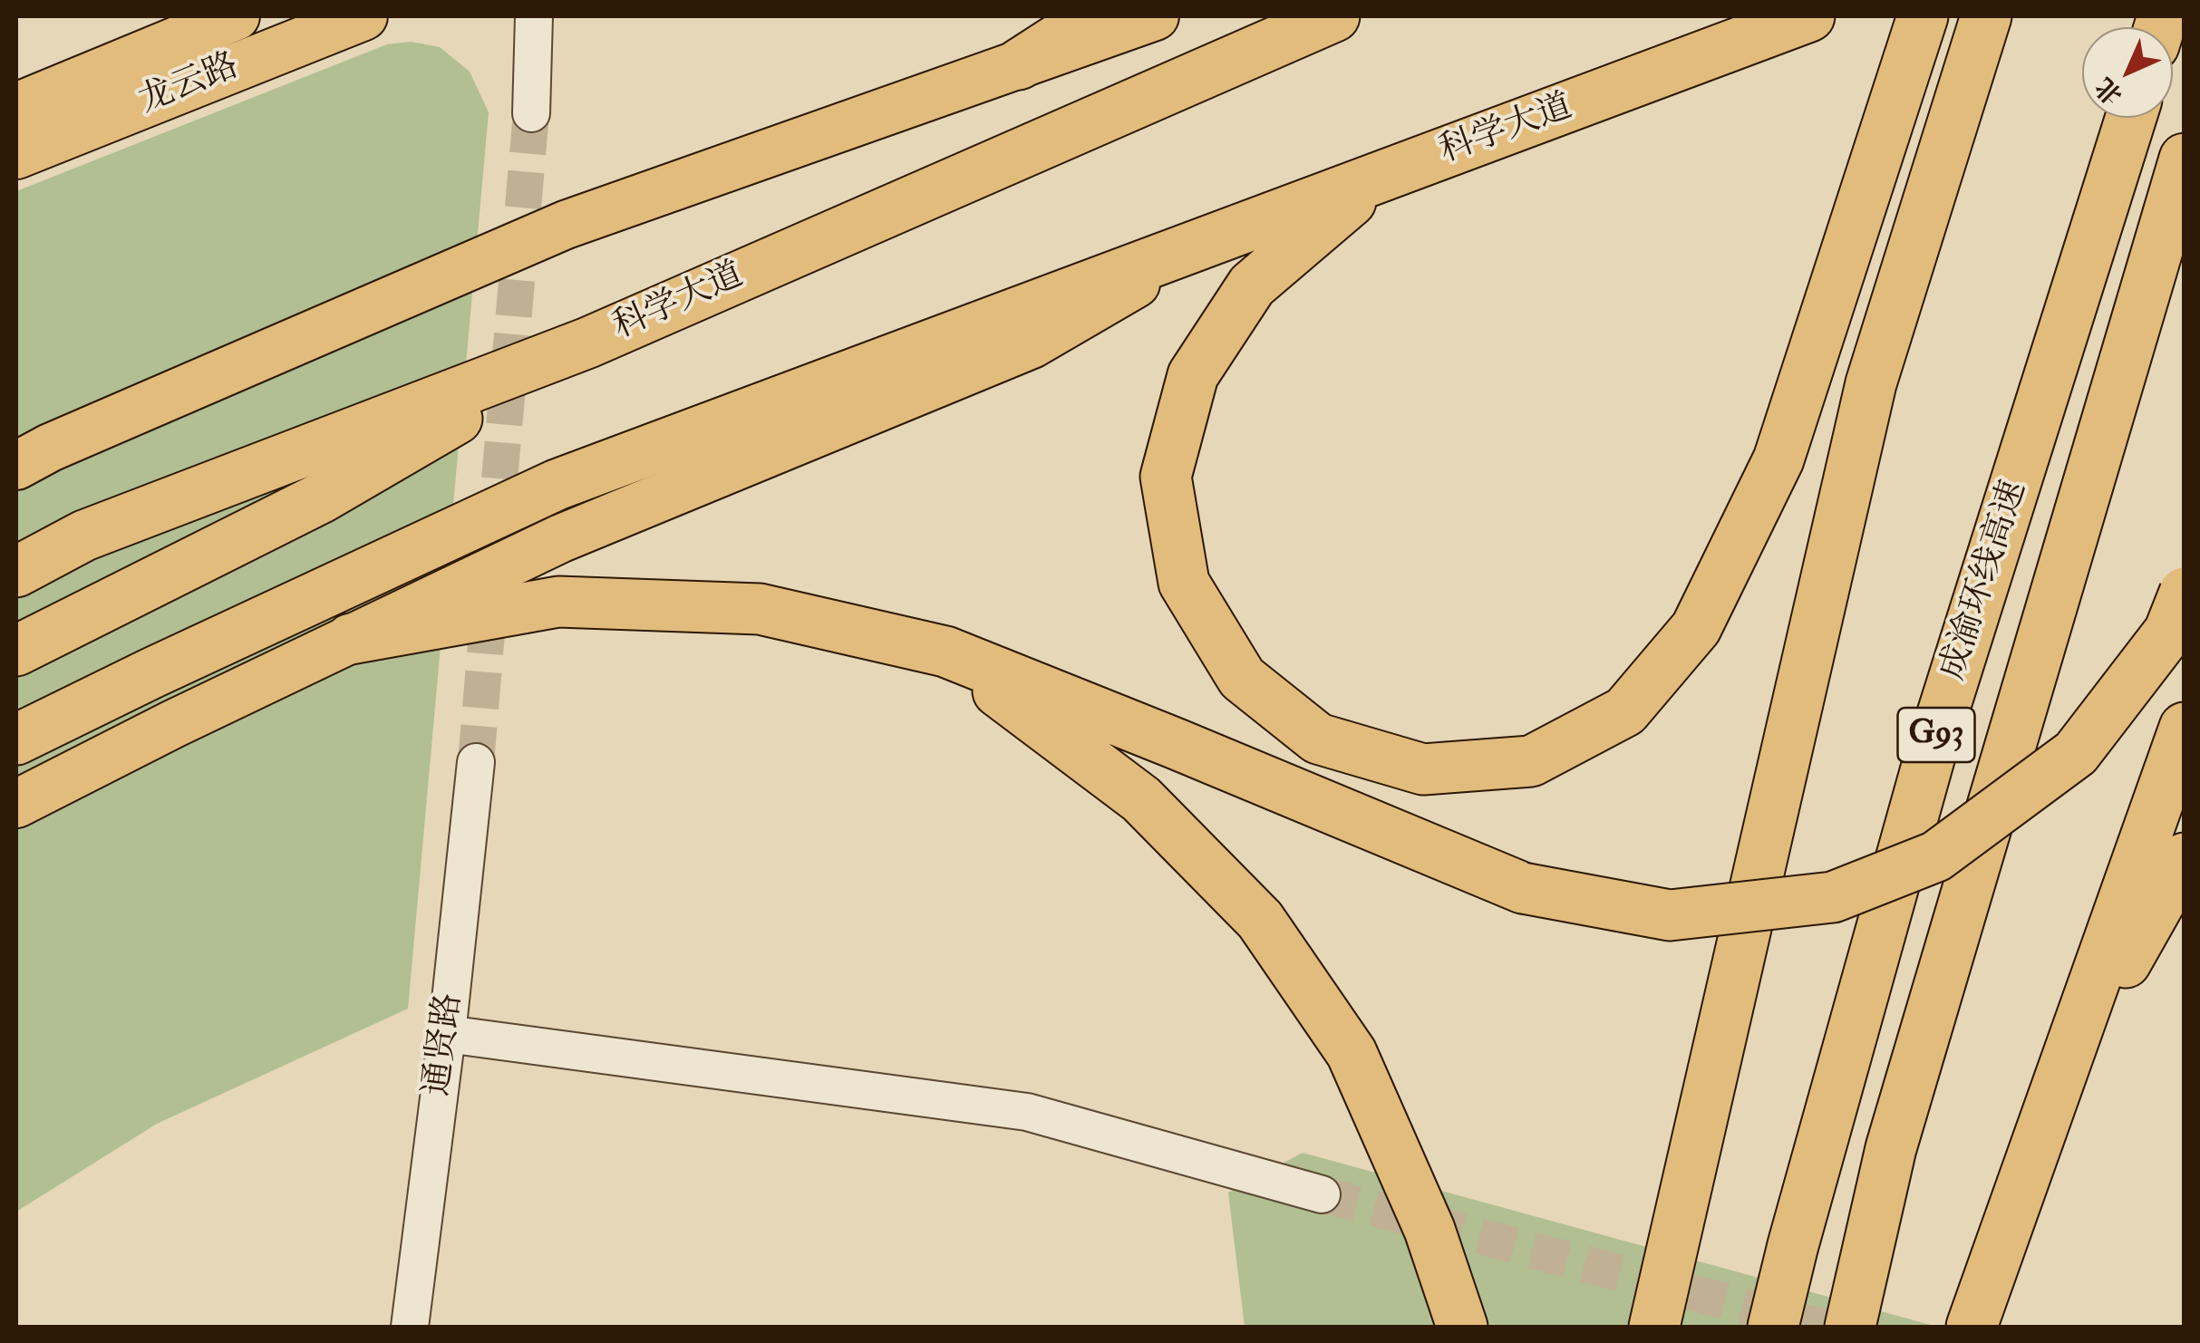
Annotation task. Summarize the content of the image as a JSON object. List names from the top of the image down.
{
  "streets": {
    "highway": ["科学大道", "成渝环线高速", "G93"],
    "main road": ["龙云路"],
    "street": ["通贤路"]
  },
  "north": "bottom left"
}
